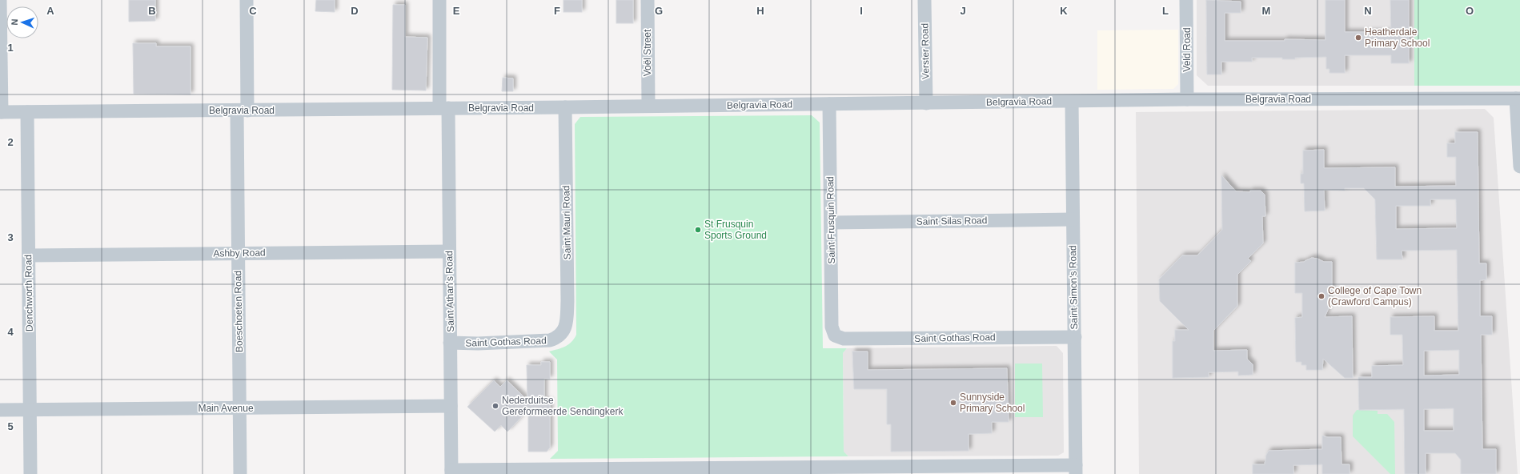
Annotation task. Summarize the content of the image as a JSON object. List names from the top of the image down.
{
  "streets": {
    "street": [
      "Veld Road",
      "Verster Road",
      "Voël Street",
      "Belgravia Road",
      "Saint Frusquin Road",
      "Saint Silas Road",
      "Saint Mauri Road",
      "Ashby Road",
      "Saint Simon's Road",
      "Saint Athan's Road",
      "Denchworth Road",
      "Boeschoeten Road",
      "Saint Gothas Road",
      "Main Avenue"
    ]
  },
  "crossings": [
    ["Veld Road", "Belgravia Road"],
    ["Verster Road", "Belgravia Road"],
    ["Voël Street", "Belgravia Road"],
    ["Belgravia Road", "Saint Frusquin Road"],
    ["Belgravia Road", "Saint Mauri Road"],
    ["Belgravia Road", "Saint Simon's Road"],
    ["Belgravia Road", "Saint Athan's Road"],
    ["Belgravia Road", "Denchworth Road"],
    ["Belgravia Road", "Boeschoeten Road"],
    ["Saint Frusquin Road", "Saint Silas Road"],
    ["Saint Frusquin Road", "Saint Gothas Road"],
    ["Saint Silas Road", "Saint Simon's Road"],
    ["Saint Mauri Road", "Saint Gothas Road"],
    ["Ashby Road", "Saint Athan's Road"],
    ["Ashby Road", "Denchworth Road"],
    ["Ashby Road", "Boeschoeten Road"],
    ["Saint Simon's Road", "Saint Gothas Road"],
    ["Saint Athan's Road", "Saint Gothas Road"],
    ["Saint Athan's Road", "Main Avenue"],
    ["Denchworth Road", "Main Avenue"],
    ["Boeschoeten Road", "Main Avenue"]
  ],
  "places": [
    "Heatherdale Primary School",
    "St Frusquin Sports Ground",
    "College of Cape Town (Crawford Campus)",
    "Sunnyside Primary School",
    "Nederduitse Gereformeerde Sendingkerk"
  ],
  "north": "left",
  "grid": {
    "columns": [
      "A",
      "B",
      "C",
      "D",
      "E",
      "F",
      "G",
      "H",
      "I",
      "J",
      "K",
      "L",
      "M",
      "N",
      "O"
    ],
    "rows": [
      "1",
      "2",
      "3",
      "4",
      "5"
    ]
  }
}
